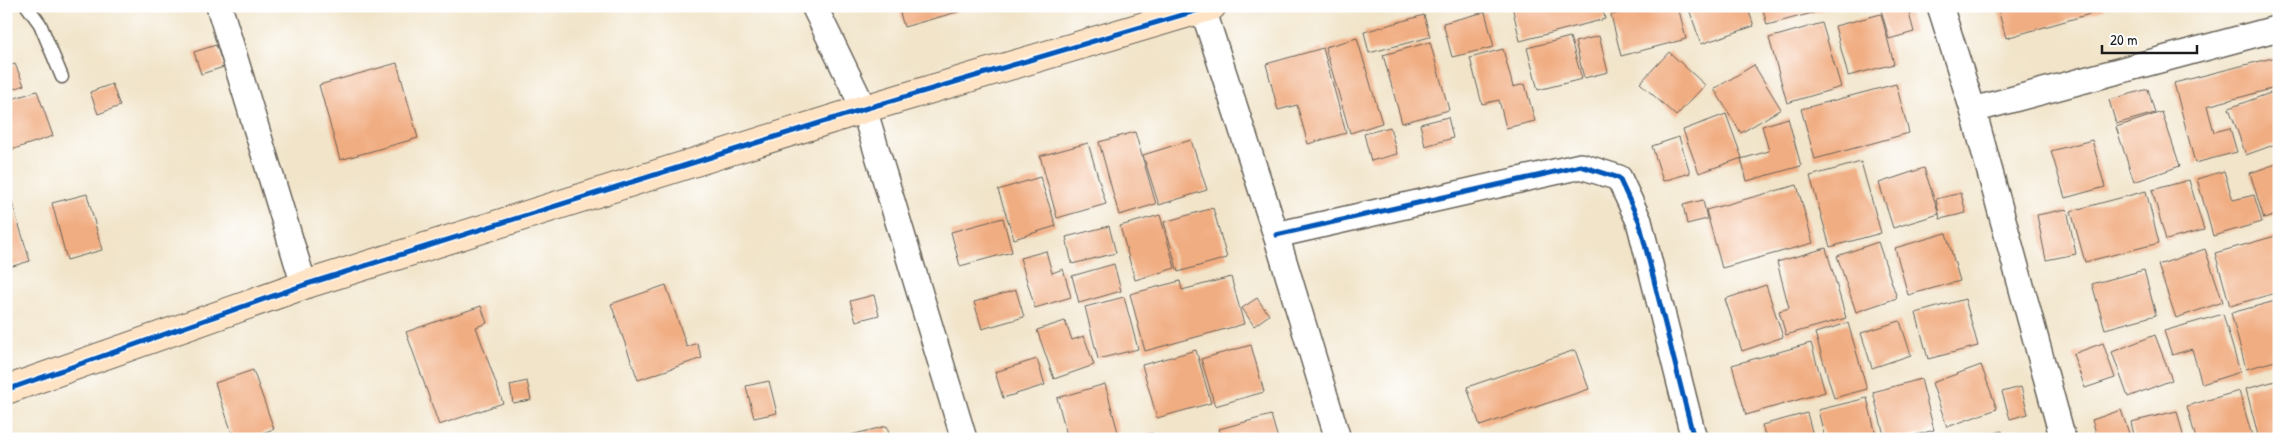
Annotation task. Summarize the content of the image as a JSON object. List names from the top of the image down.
{
  "scale_bar": "20 m"
}
